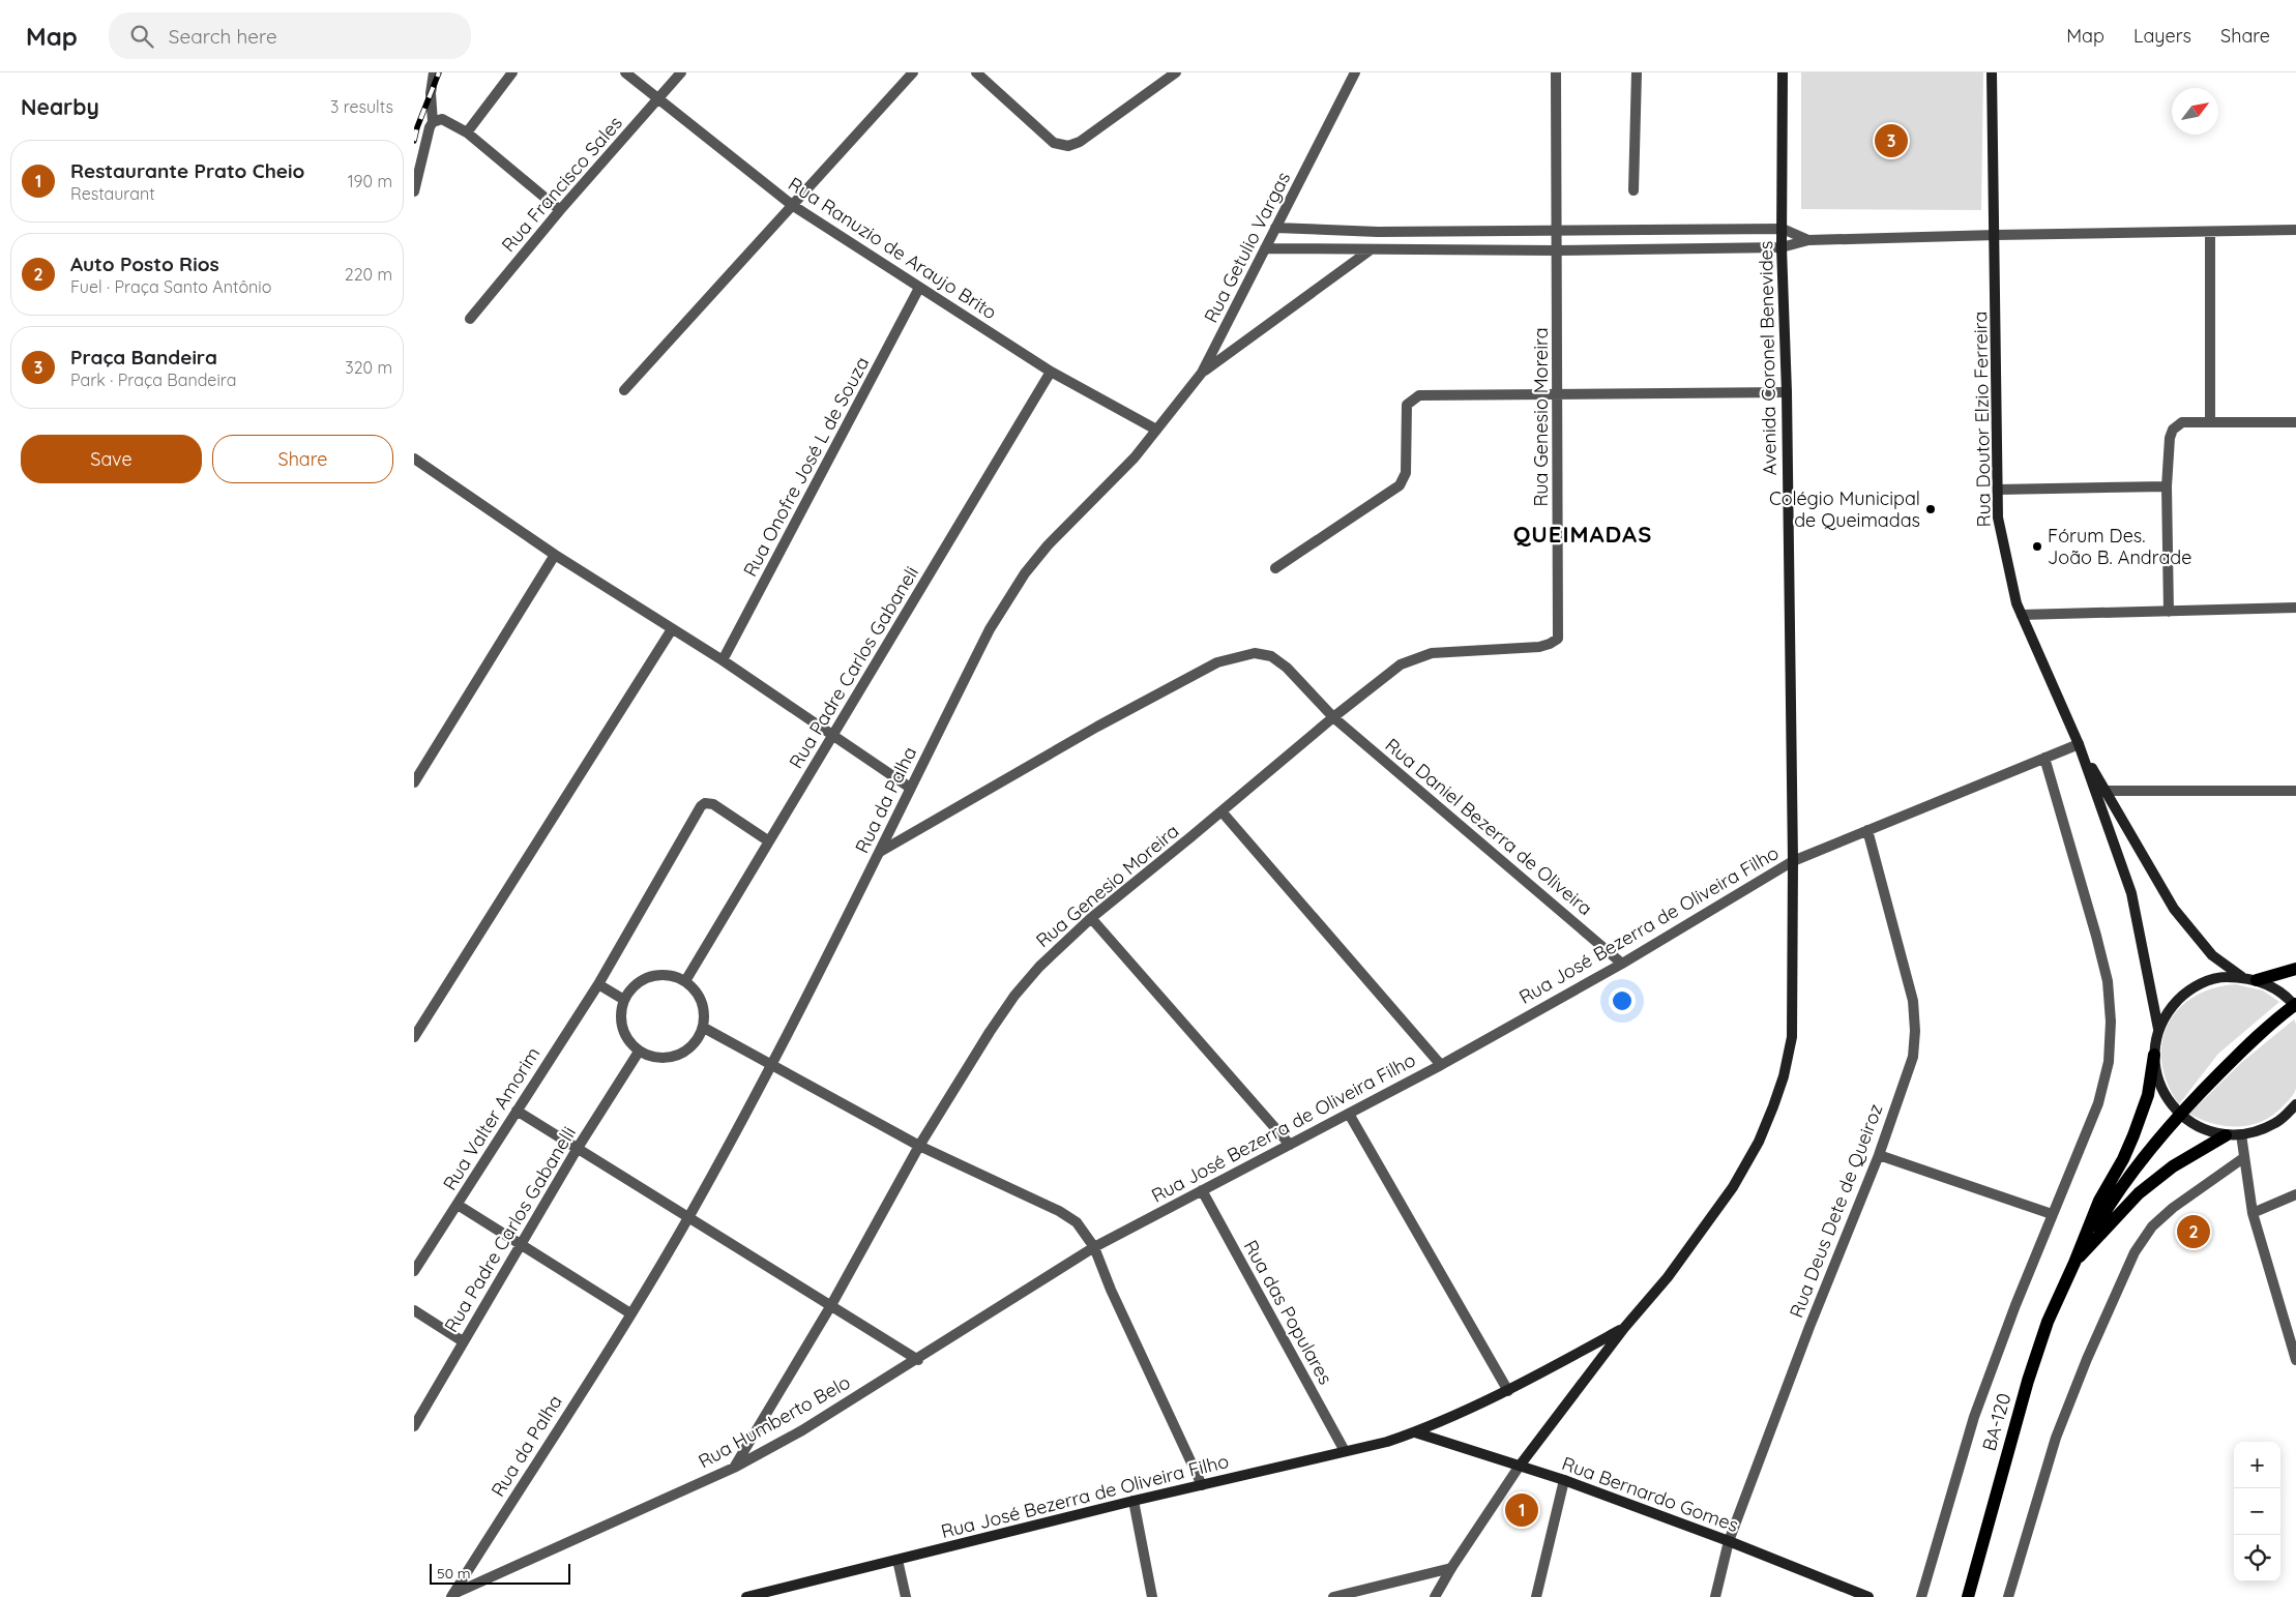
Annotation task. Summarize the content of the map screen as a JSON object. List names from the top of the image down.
{
  "streets": {
    "main road": [
      "Avenida Coronel Benevides",
      "Rua Doutor Elzio Ferreira",
      "Rua José Bezerra de Oliveira Filho",
      "BA-120",
      "Rua Bernardo Gomes"
    ],
    "street": [
      "Rua Francisco Sales",
      "Rua Getulio Vargas",
      "Rua Ranuzio de Araujo Brito",
      "Rua Genesio Moreira",
      "Rua Onofre José L de Souza",
      "Rua Padre Carlos Gabaneli",
      "Rua da Palha",
      "Rua Daniel Bezerra de Oliveira",
      "Rua Valter Amorim",
      "Rua Deus Dete de Queiroz",
      "Rua Padre Carlos Gabanelli",
      "Rua das Populares",
      "Rua Humberto Belo"
    ]
  },
  "crossings": [
    ["Rua Francisco Sales", "Rua Ranuzio de Araujo Brito"],
    ["Rua Getulio Vargas", "Rua Ranuzio de Araujo Brito"],
    ["Rua Getulio Vargas", "Rua da Palha"],
    ["Rua Ranuzio de Araujo Brito", "Rua Onofre José L de Souza"],
    ["Rua Ranuzio de Araujo Brito", "Rua Padre Carlos Gabaneli"],
    ["Rua Ranuzio de Araujo Brito", "Rua da Palha"],
    ["Avenida Coronel Benevides", "Rua José Bezerra de Oliveira Filho"],
    ["Rua Genesio Moreira", "Rua Daniel Bezerra de Oliveira"],
    ["Rua Genesio Moreira", "Rua Humberto Belo"],
    ["Rua Padre Carlos Gabaneli", "Rua Valter Amorim"],
    ["Rua Padre Carlos Gabaneli", "Rua Padre Carlos Gabanelli"],
    ["Rua da Palha", "Rua Humberto Belo"],
    ["Rua Daniel Bezerra de Oliveira", "Rua José Bezerra de Oliveira Filho"],
    ["Rua José Bezerra de Oliveira Filho", "Rua das Populares"],
    ["Rua José Bezerra de Oliveira Filho", "Rua Humberto Belo"],
    ["Rua José Bezerra de Oliveira Filho", "Rua Bernardo Gomes"],
    ["Rua Deus Dete de Queiroz", "Rua Bernardo Gomes"]
  ],
  "districts": ["QUEIMADAS"],
  "places": ["Colégio Municipal de Queimadas", "Fórum Des. João B. Andrade"],
  "scale_bar": "50 m",
  "north": "top right",
  "page": {
    "header": "Map",
    "search": "Search here",
    "nav": ["Map", "Layers", "Share"],
    "heading": ["Nearby", "3 results"],
    "pins": ["3", "2", "1"],
    "list": [
      {
        "mark": "1",
        "name": "Restaurante Prato Cheio",
        "note": "Restaurant",
        "value": "190 m"
      },
      {
        "mark": "2",
        "name": "Auto Posto Rios",
        "note": "Fuel · Praça Santo Antônio",
        "value": "220 m"
      },
      {
        "mark": "3",
        "name": "Praça Bandeira",
        "note": "Park · Praça Bandeira",
        "value": "320 m"
      }
    ],
    "buttons": ["Save", "Share"],
    "map_buttons": ["+", "−"],
    "scale": "50 m"
  }
}
